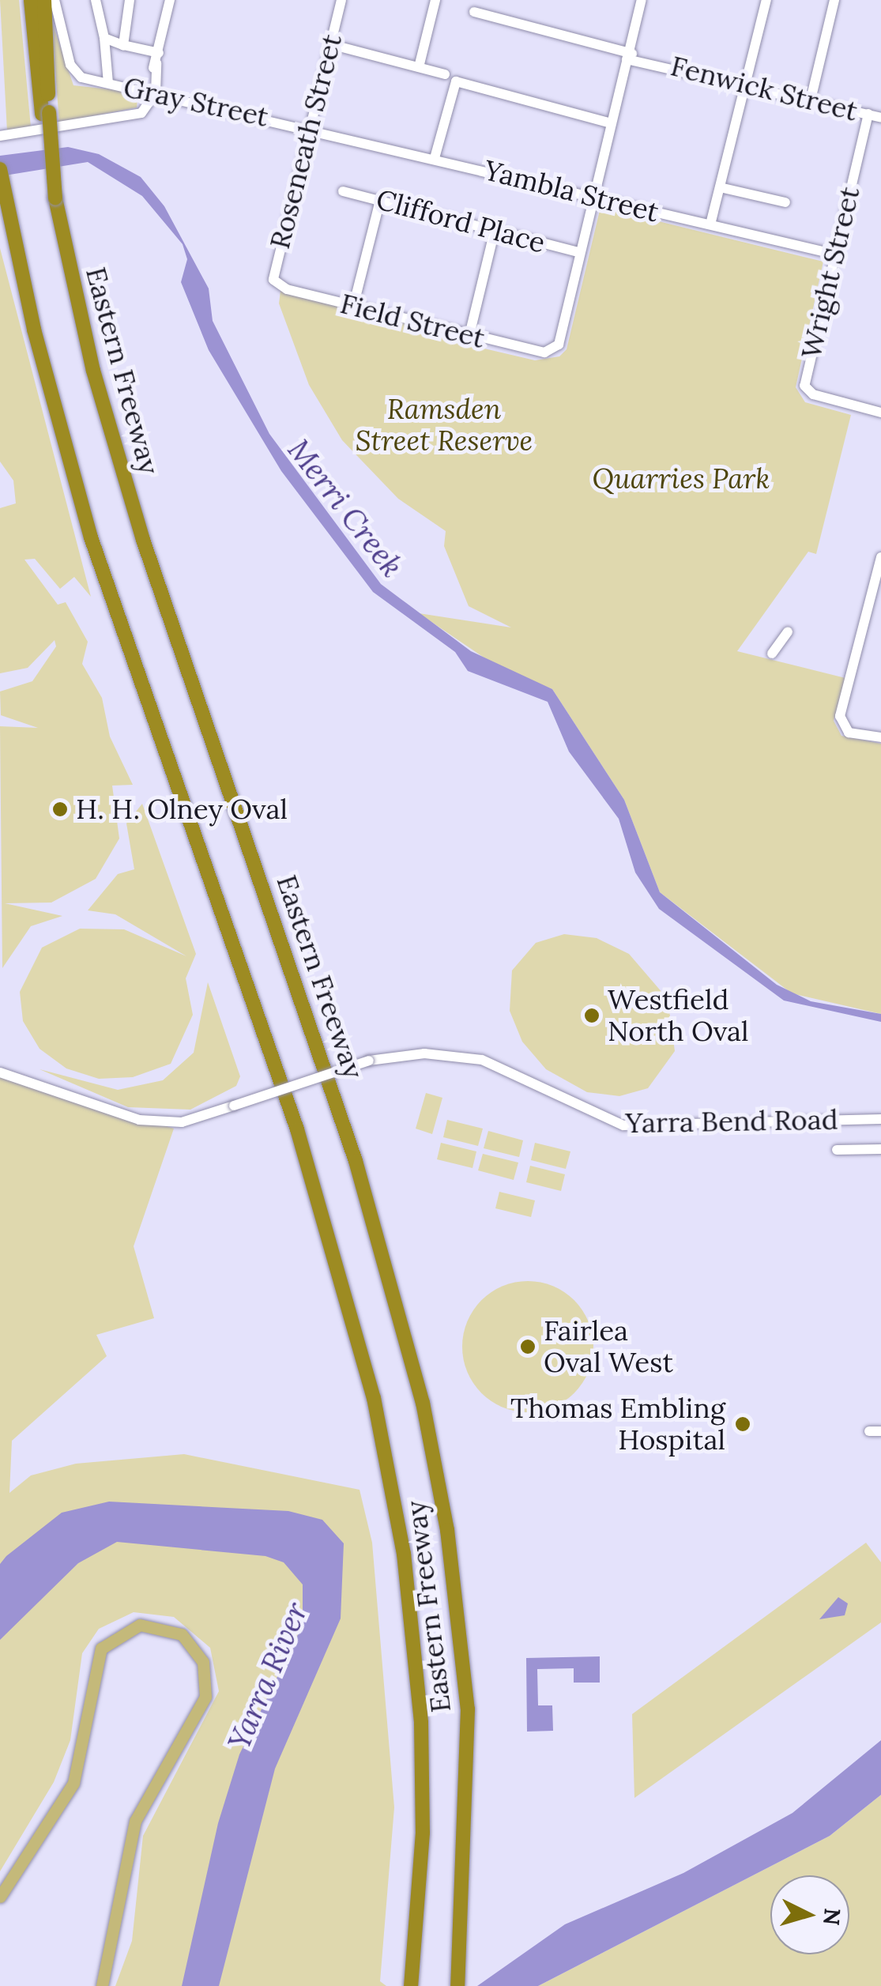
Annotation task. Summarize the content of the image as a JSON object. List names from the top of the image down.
{
  "streets": {
    "highway": ["Eastern Freeway"],
    "street": [
      "Fenwick Street",
      "Gray Street",
      "Roseneath Street",
      "Yambla Street",
      "Clifford Place",
      "Wright Street",
      "Field Street",
      "Yarra Bend Road"
    ]
  },
  "crossings": [
    ["Fenwick Street", "Wright Street"],
    ["Gray Street", "Roseneath Street"],
    ["Gray Street", "Yambla Street"],
    ["Roseneath Street", "Yambla Street"],
    ["Roseneath Street", "Field Street"],
    ["Yambla Street", "Wright Street"],
    ["Clifford Place", "Field Street"]
  ],
  "water": ["Merri Creek", "Yarra River"],
  "parks": ["Ramsden Street Reserve", "Quarries Park"],
  "places": [
    "H. H. Olney Oval",
    "Westfield North Oval",
    "Fairlea Oval West",
    "Thomas Embling Hospital"
  ],
  "north": "right"
}
